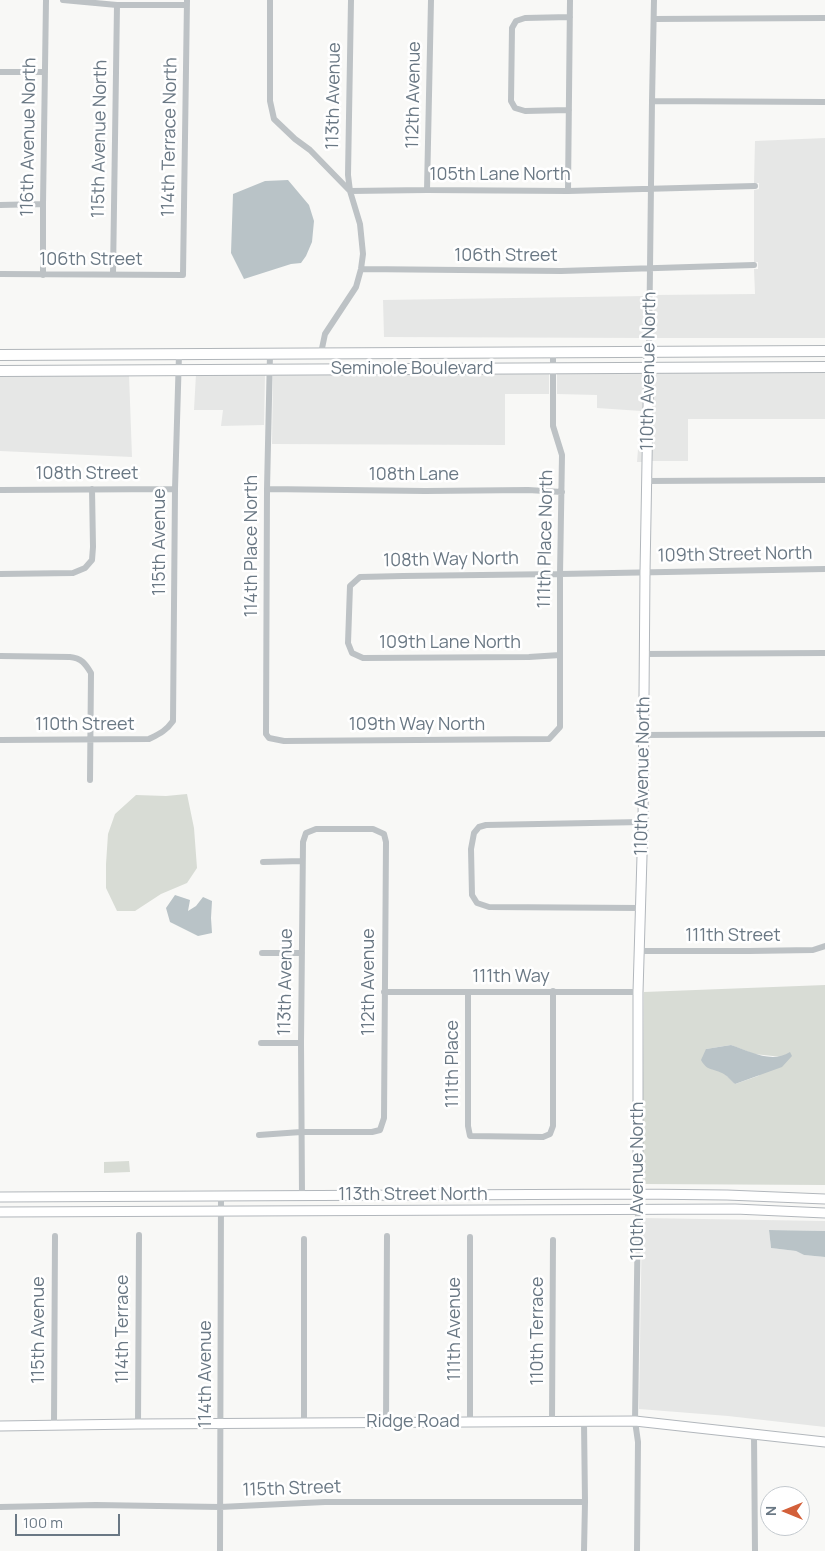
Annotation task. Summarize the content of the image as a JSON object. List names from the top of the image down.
{
  "streets": {
    "main road": ["Seminole Boulevard"],
    "street": [
      "112th Avenue",
      "113th Avenue",
      "116th Avenue North",
      "114th Terrace North",
      "115th Avenue North",
      "105th Lane North",
      "106th Street",
      "110th Avenue North",
      "108th Street",
      "108th Lane",
      "111th Place North",
      "115th Avenue",
      "114th Place North",
      "109th Street North",
      "108th Way North",
      "109th Lane North",
      "110th Street",
      "109th Way North",
      "111th Street",
      "111th Way",
      "111th Place",
      "113th Street North",
      "114th Terrace",
      "111th Avenue",
      "110th Terrace",
      "114th Avenue",
      "Ridge Road",
      "115th Street"
    ]
  },
  "crossings": [
    ["112th Avenue", "113th Avenue"],
    ["112th Avenue", "105th Lane North"],
    ["112th Avenue", "111th Way"],
    ["113th Avenue", "105th Lane North"],
    ["113th Avenue", "113th Street North"],
    ["116th Avenue North", "106th Street"],
    ["114th Terrace North", "106th Street"],
    ["115th Avenue North", "106th Street"],
    ["105th Lane North", "110th Avenue North"],
    ["106th Street", "110th Avenue North"],
    ["Seminole Boulevard", "110th Avenue North"],
    ["Seminole Boulevard", "111th Place North"],
    ["Seminole Boulevard", "115th Avenue"],
    ["Seminole Boulevard", "114th Place North"],
    ["110th Avenue North", "109th Street North"],
    ["110th Avenue North", "108th Way North"],
    ["110th Avenue North", "111th Street"],
    ["110th Avenue North", "111th Way"],
    ["110th Avenue North", "113th Street North"],
    ["110th Avenue North", "Ridge Road"],
    ["108th Street", "115th Avenue"],
    ["108th Lane", "111th Place North"],
    ["108th Lane", "114th Place North"],
    ["111th Place North", "108th Way North"],
    ["111th Place North", "109th Lane North"],
    ["111th Place North", "109th Way North"],
    ["115th Avenue", "110th Street"],
    ["115th Avenue", "Ridge Road"],
    ["114th Place North", "109th Way North"],
    ["109th Street North", "108th Way North"],
    ["108th Way North", "109th Lane North"],
    ["111th Way", "111th Place"],
    ["113th Street North", "114th Avenue"],
    ["114th Terrace", "Ridge Road"],
    ["111th Avenue", "Ridge Road"],
    ["110th Terrace", "Ridge Road"],
    ["114th Avenue", "Ridge Road"],
    ["114th Avenue", "115th Street"]
  ],
  "scale_bar": "100 m",
  "north": "left"
}
